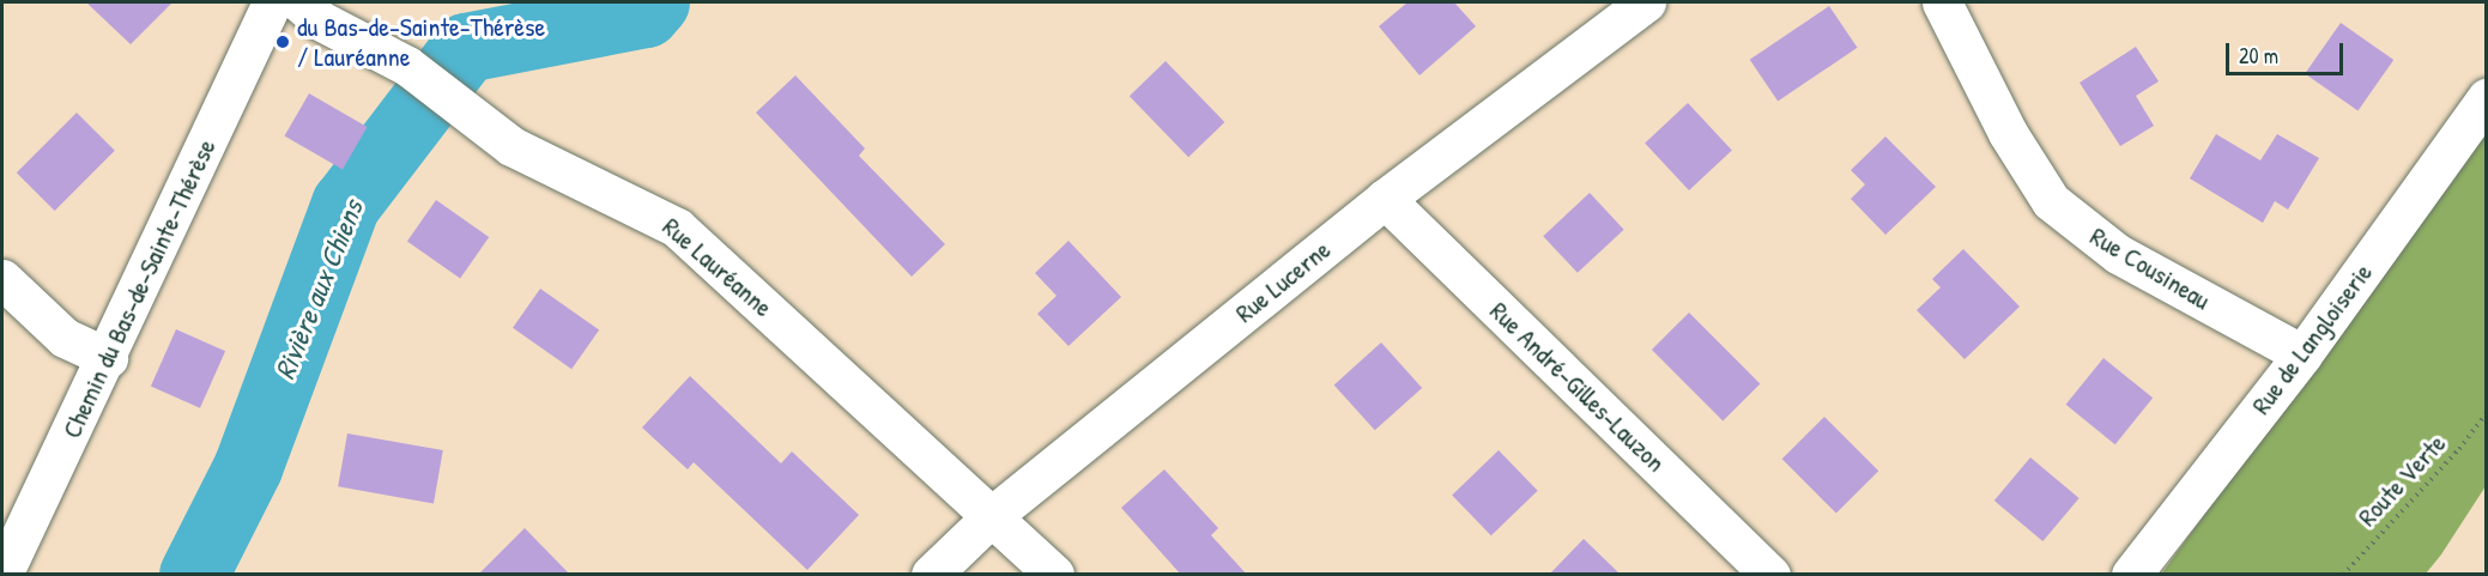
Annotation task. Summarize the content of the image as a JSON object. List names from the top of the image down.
{
  "streets": {
    "street": [
      "Rue Lauréanne",
      "Rue Cousineau",
      "Rue Lucerne",
      "Chemin du Bas-de-Sainte-Thérèse",
      "Rue de Langloiserie",
      "Rue André-Gilles-Lauzon"
    ],
    "path": ["Route Verte"]
  },
  "crossings": [
    ["Rue Lauréanne", "Rue Lucerne"],
    ["Rue Cousineau", "Rue de Langloiserie"],
    ["Rue Lucerne", "Rue André-Gilles-Lauzon"]
  ],
  "water": ["Rivière aux Chiens"],
  "places": ["du Bas-de-Sainte-Thérèse / Lauréanne"],
  "scale_bar": "20 m"
}
